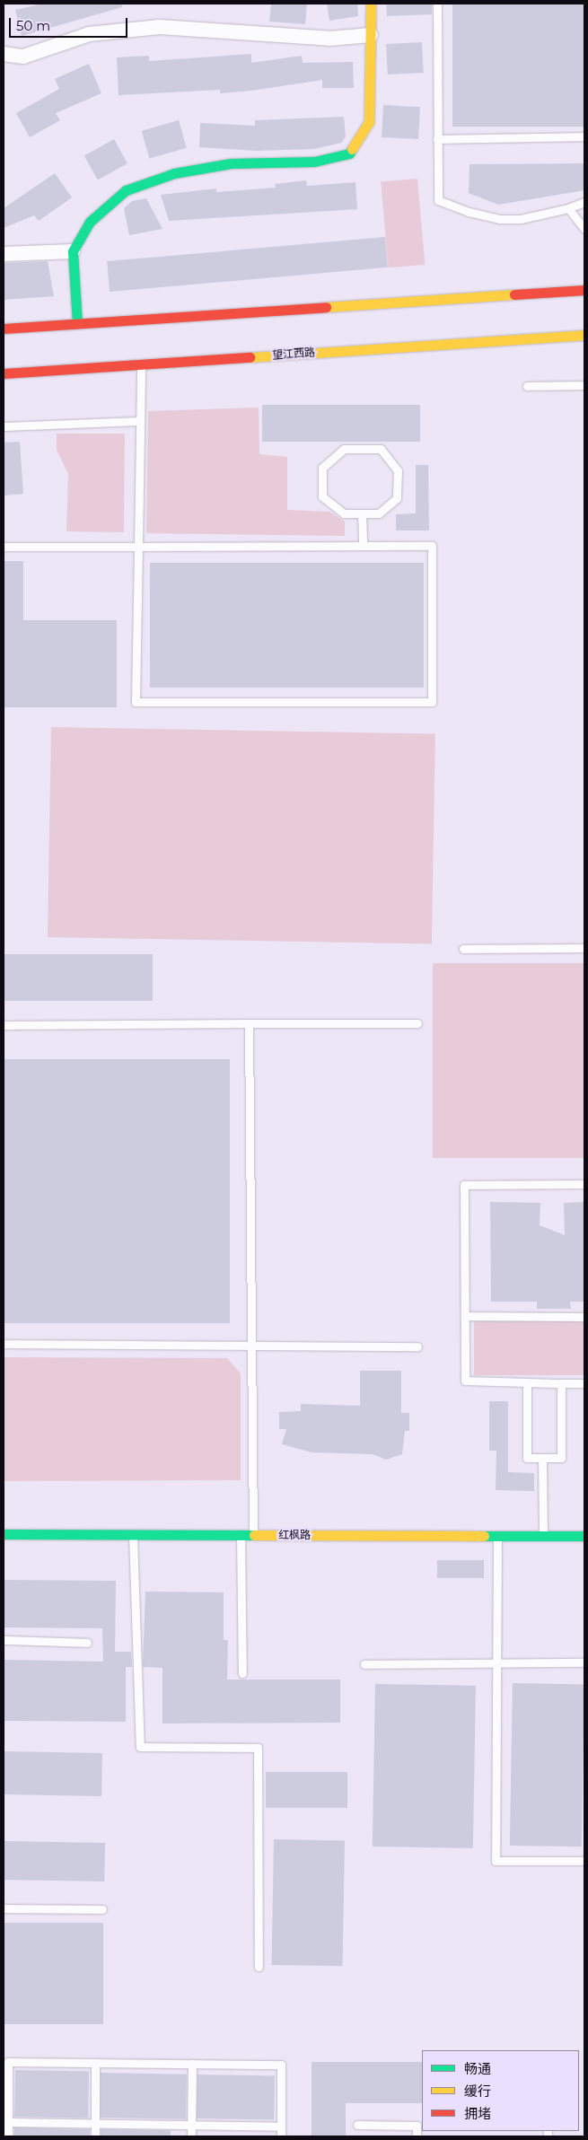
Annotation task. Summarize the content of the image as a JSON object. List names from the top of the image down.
{
  "streets": {
    "main road": ["望江西路", "红枫路"]
  },
  "legend": ["畅通", "缓行", "拥堵"],
  "scale_bar": "50 m"
}
